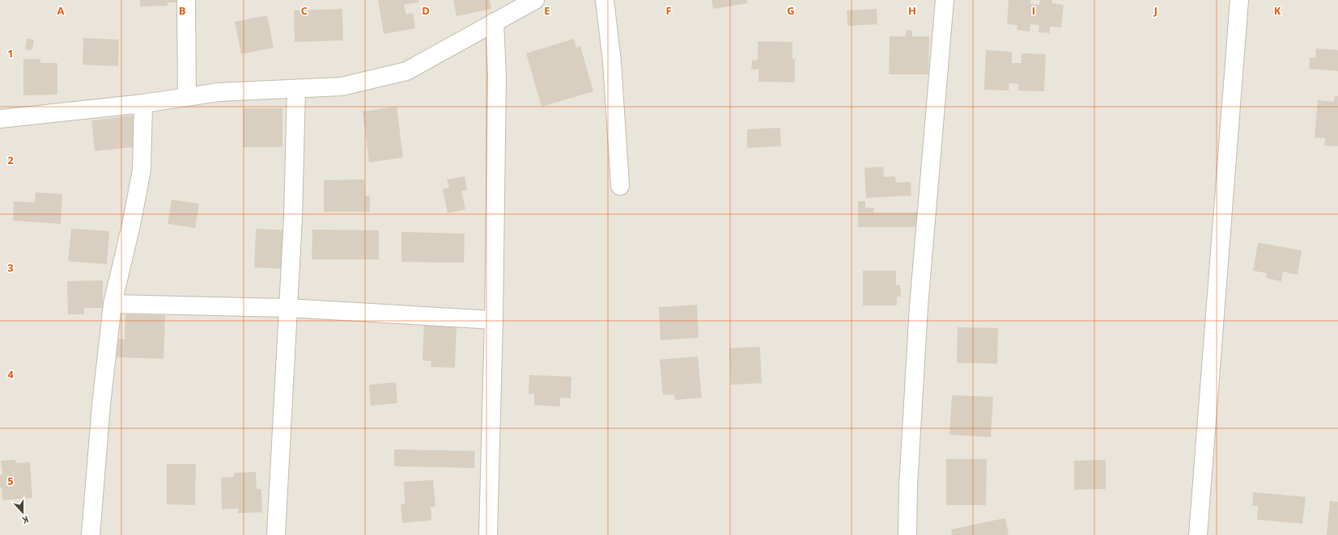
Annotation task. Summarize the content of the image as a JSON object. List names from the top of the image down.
{
  "north": "bottom",
  "grid": {
    "columns": [
      "A",
      "B",
      "C",
      "D",
      "E",
      "F",
      "G",
      "H",
      "I",
      "J",
      "K"
    ],
    "rows": [
      "1",
      "2",
      "3",
      "4",
      "5"
    ]
  }
}
